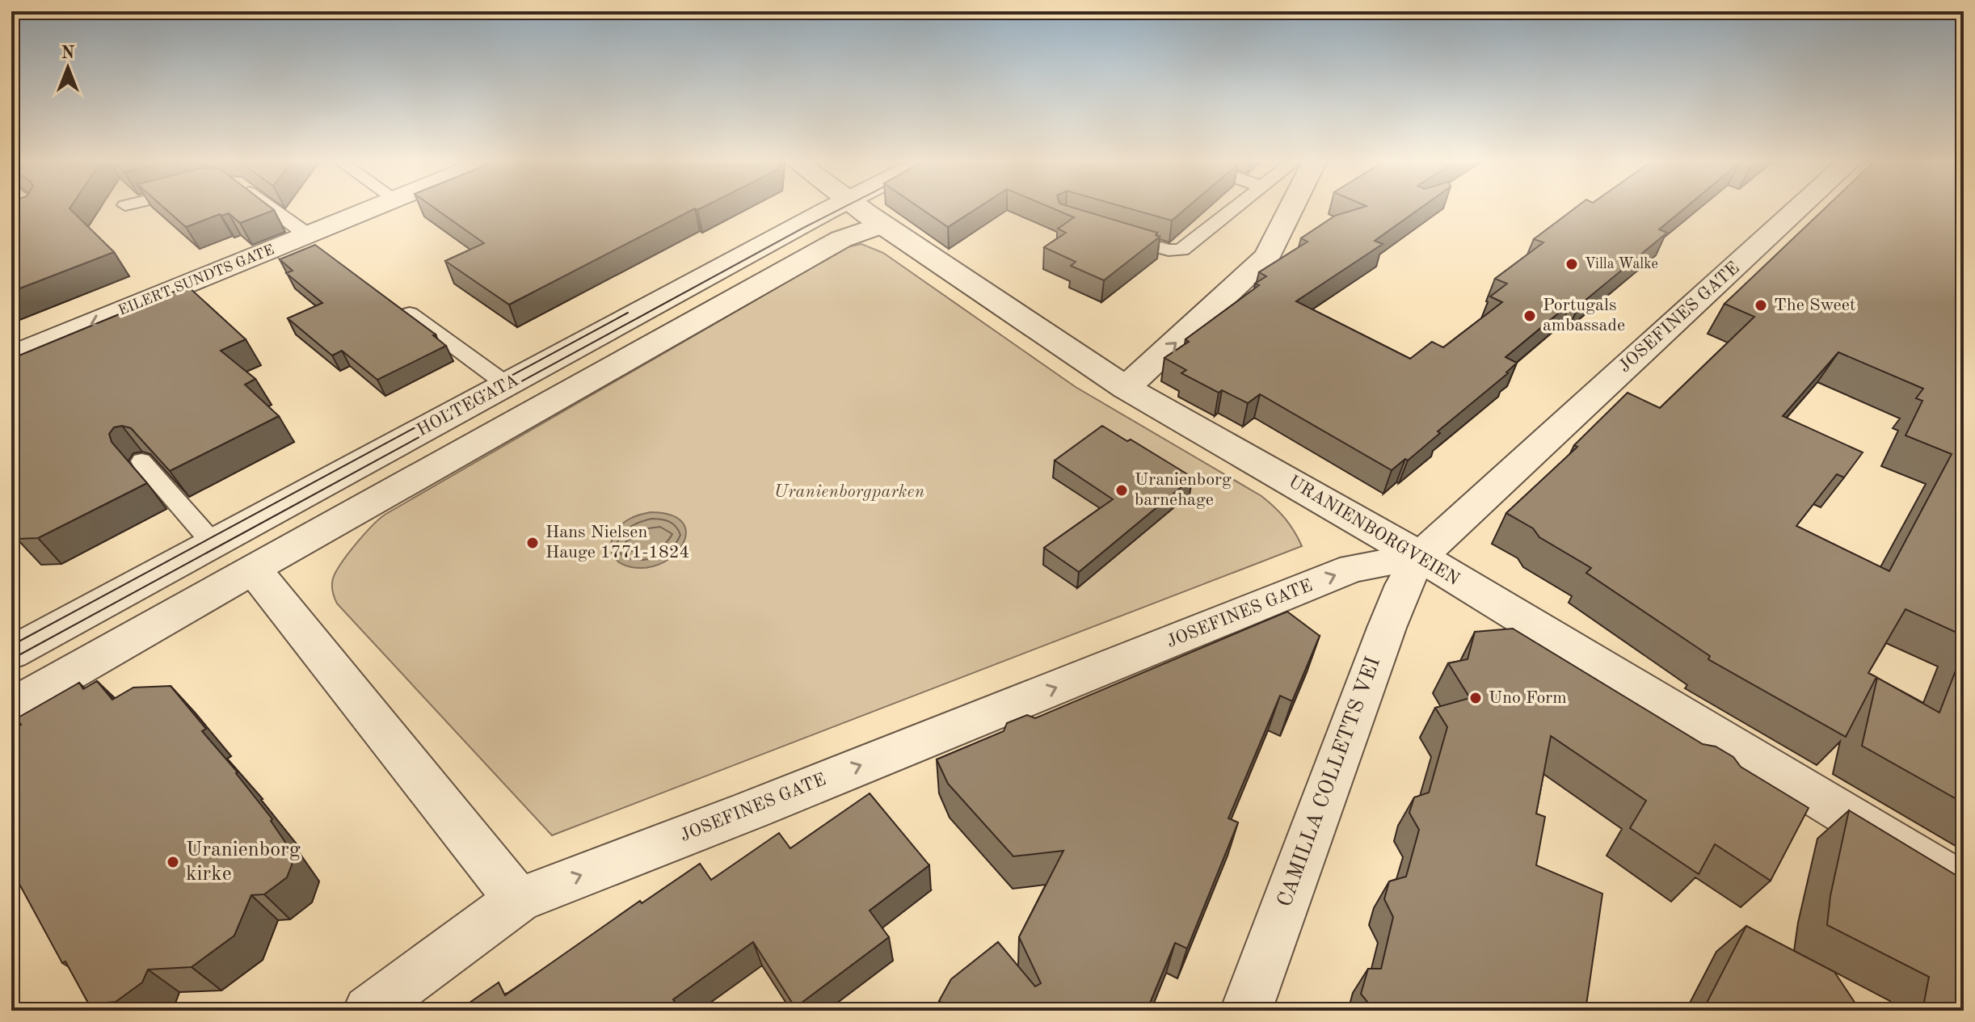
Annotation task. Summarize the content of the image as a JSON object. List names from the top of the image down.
{
  "streets": {
    "street": [
      "EILERT SUNDTS GATE",
      "JOSEFINES GATE",
      "HOLTEGATA",
      "URANIENBORGVEIEN",
      "CAMILLA COLLETTS VEI"
    ]
  },
  "crossings": [
    ["JOSEFINES GATE", "URANIENBORGVEIEN"],
    ["JOSEFINES GATE", "CAMILLA COLLETTS VEI"],
    ["HOLTEGATA", "URANIENBORGVEIEN"],
    ["URANIENBORGVEIEN", "CAMILLA COLLETTS VEI"]
  ],
  "one_way": ["EILERT SUNDTS GATE", "JOSEFINES GATE"],
  "parks": ["Uranienborgparken"],
  "places": [
    "Villa Walke",
    "The Sweet",
    "Portugals ambassade",
    "Uranienborg barnehage",
    "Hans Nielsen Hauge 1771-1824",
    "Uno Form",
    "Uranienborg kirke"
  ],
  "north": "top"
}
